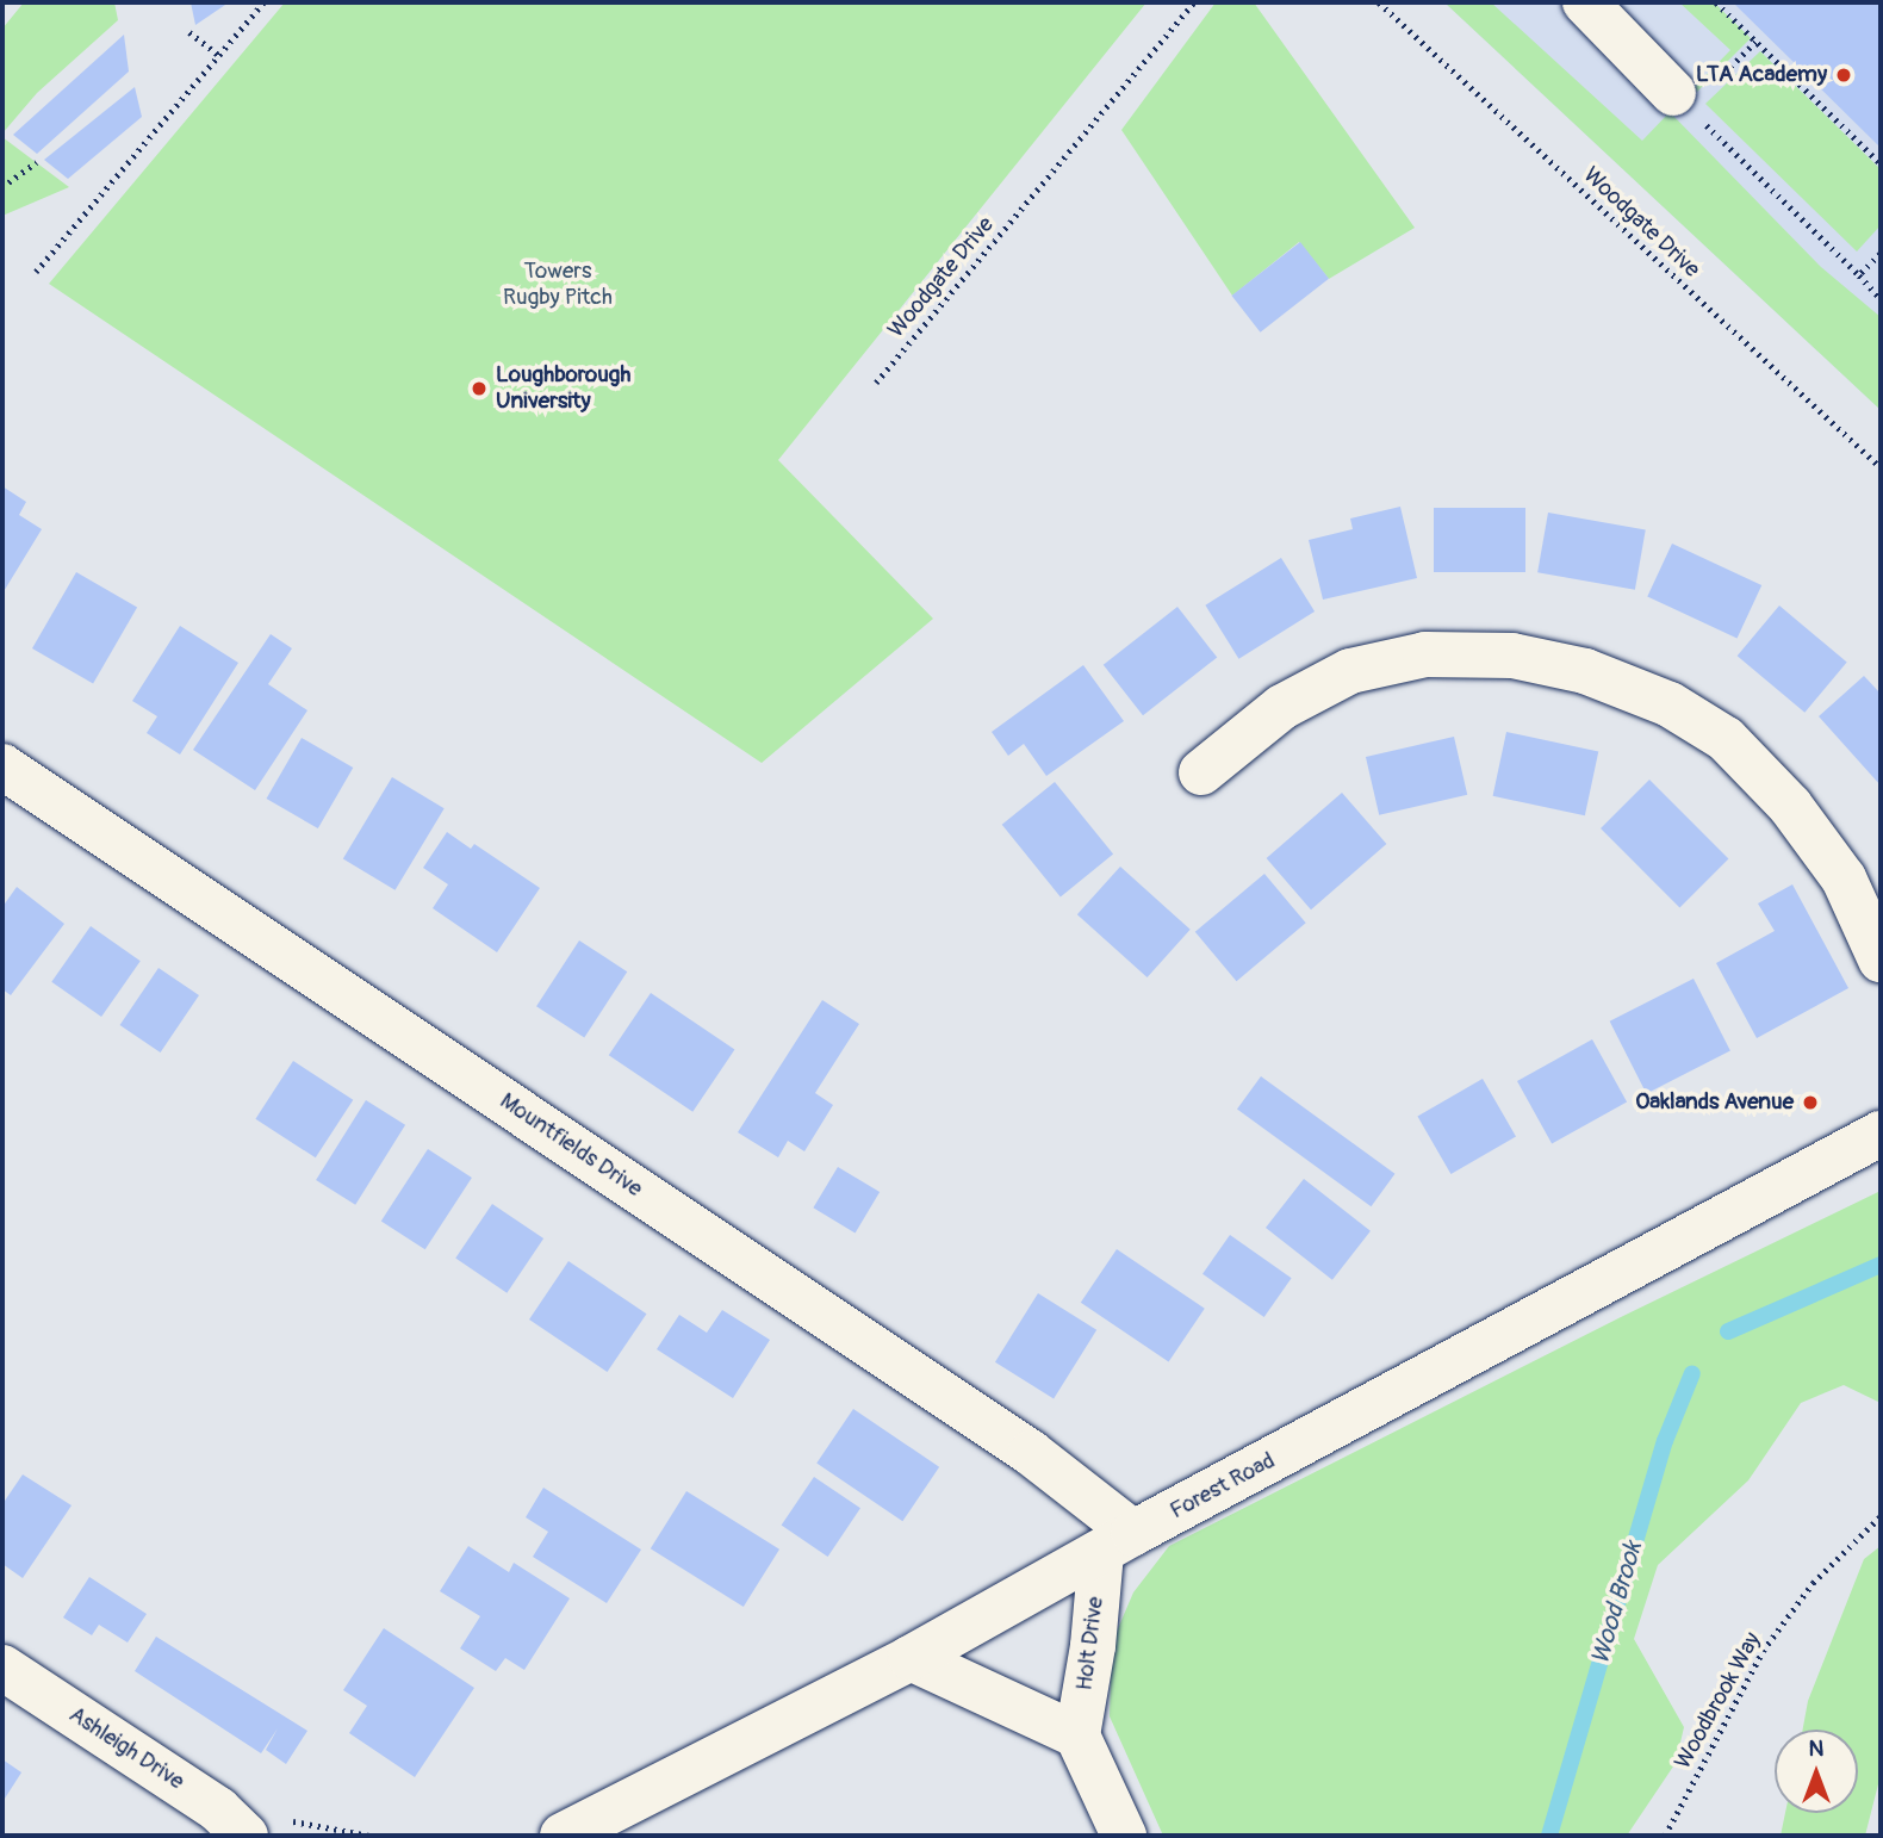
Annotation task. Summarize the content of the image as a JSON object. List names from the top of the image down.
{
  "streets": {
    "street": [
      "Mountfields Drive",
      "Forest Road",
      "Holt Drive",
      "Ashleigh Drive"
    ],
    "path": ["Woodgate Drive", "Woodbrook Way"]
  },
  "crossings": [
    ["Mountfields Drive", "Forest Road"],
    ["Mountfields Drive", "Holt Drive"],
    ["Forest Road", "Holt Drive"]
  ],
  "water": ["Wood Brook"],
  "parks": ["Towers Rugby Pitch"],
  "places": ["LTA Academy", "Loughborough University", "Oaklands Avenue"],
  "north": "top"
}
